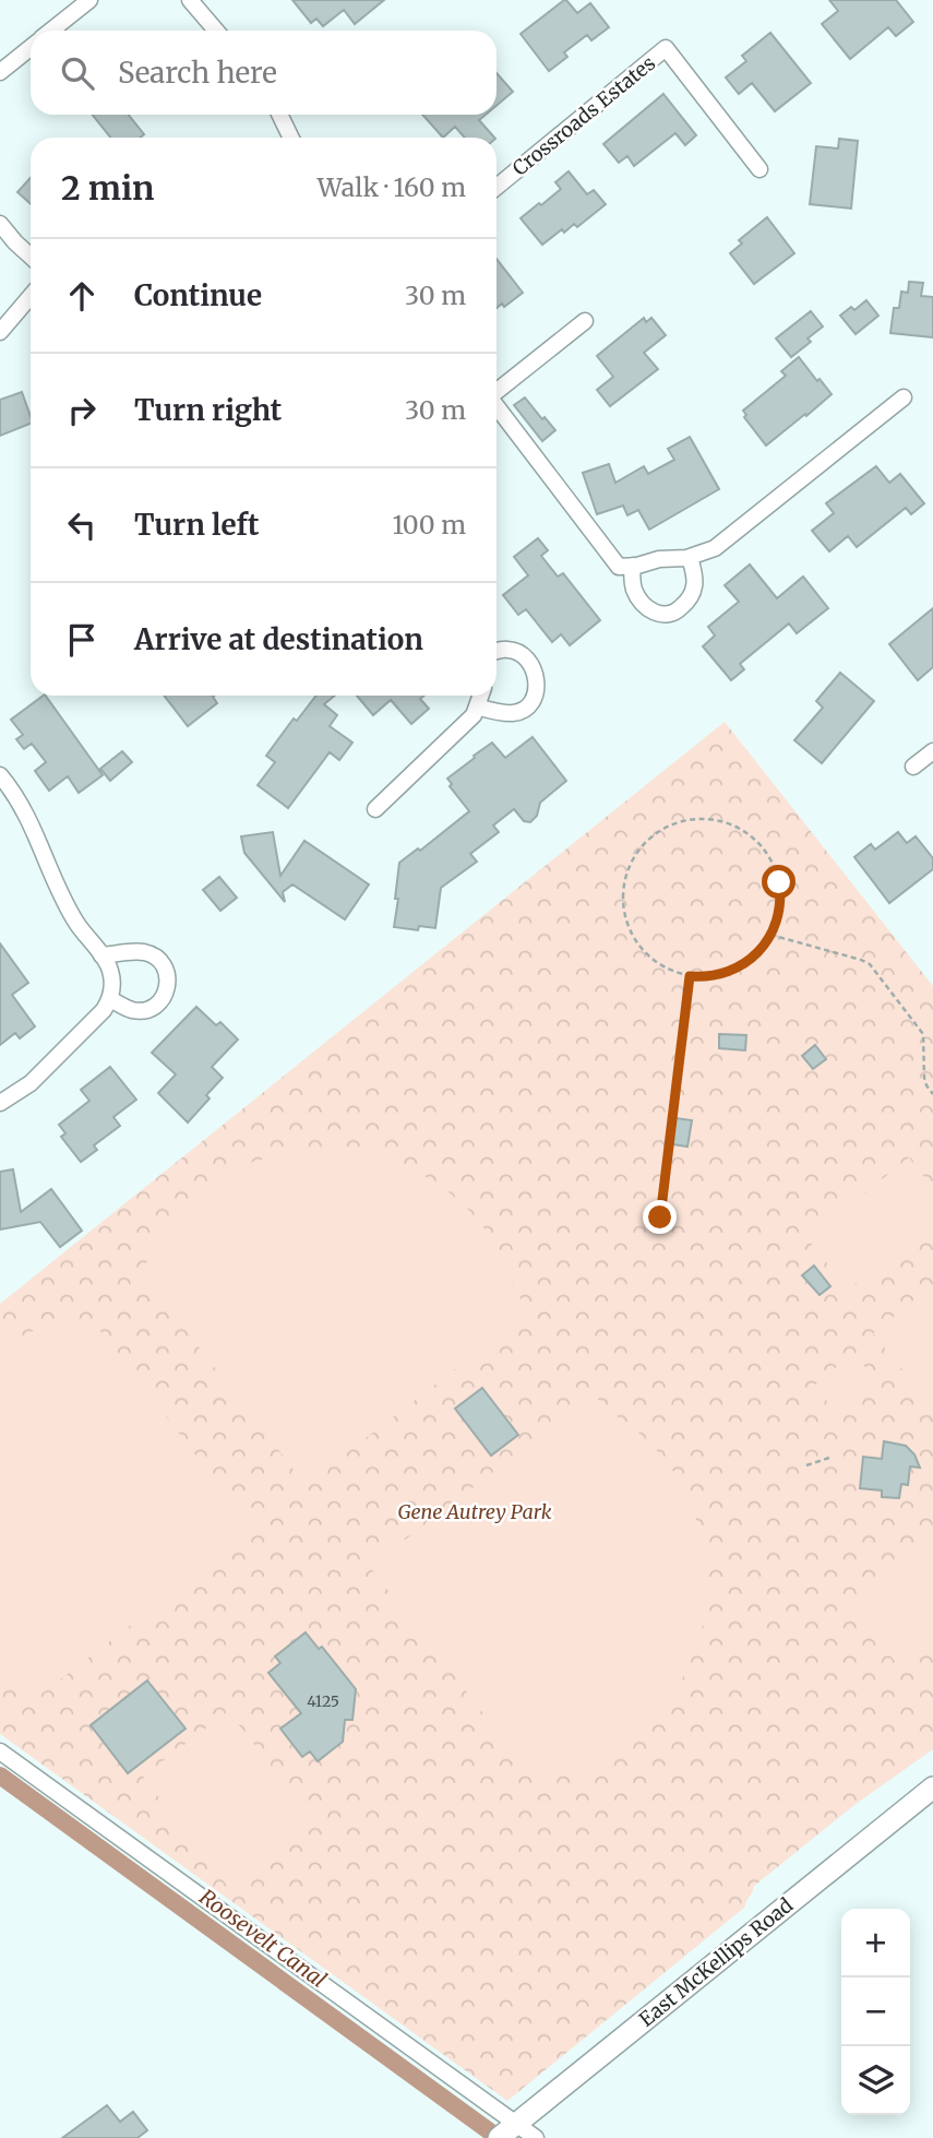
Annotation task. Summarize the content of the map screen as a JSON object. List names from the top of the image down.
{
  "streets": {
    "main road": ["East McKellips Road"],
    "street": ["Crossroads Estates"]
  },
  "water": ["Roosevelt Canal"],
  "parks": ["Gene Autrey Park"],
  "house_numbers": ["4125"],
  "page": {
    "search": "Search here",
    "heading": ["2 min", "Walk · 160 m"],
    "list": [
      ["Continue", "30 m"],
      ["Turn right", "30 m"],
      ["Turn left", "100 m"],
      "Arrive at destination"
    ],
    "map_buttons": ["+", "−"]
  }
}
